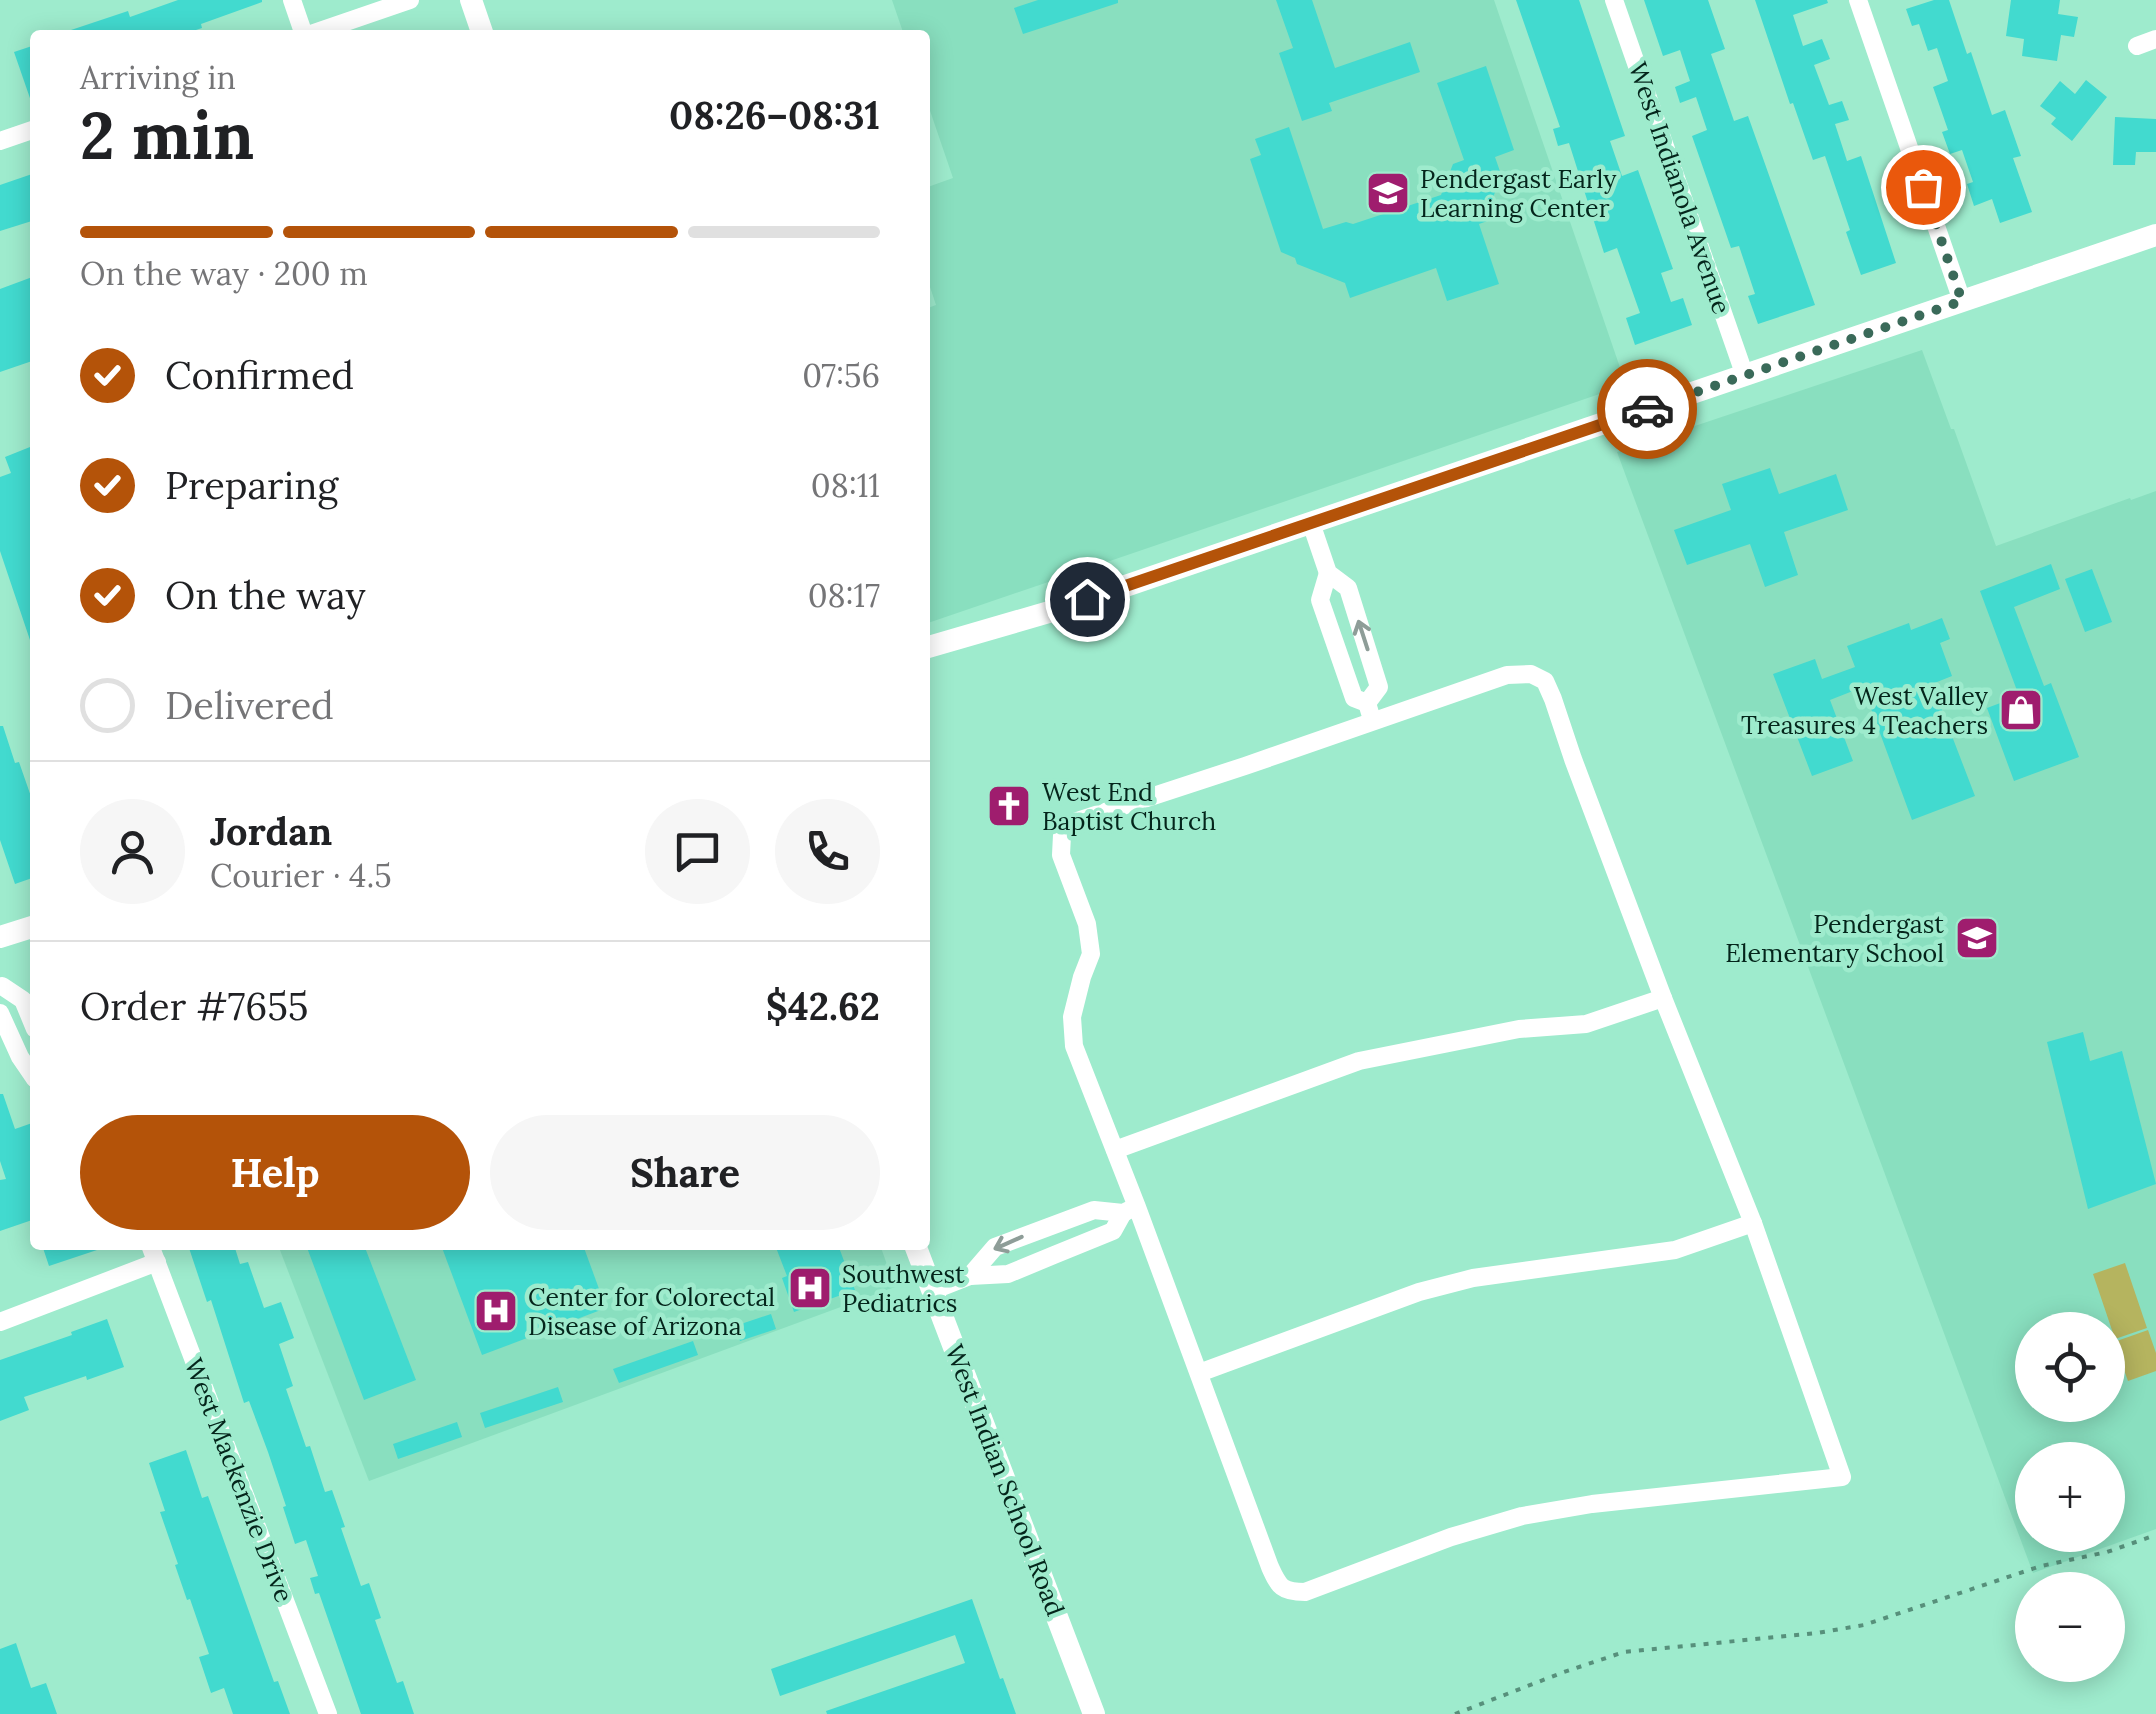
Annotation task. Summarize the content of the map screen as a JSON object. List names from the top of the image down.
{
  "streets": {
    "main road": ["West Indian School Road"],
    "street": ["West Indianola Avenue", "West Mackenzie Drive"]
  },
  "places": {
    "school or university": ["Pendergast Early Learning Center", "Pendergast Elementary School"],
    "shop": ["West Valley Treasures 4 Teachers"],
    "church": ["West End Baptist Church"],
    "hospital": ["Southwest Pediatrics", "Center for Colorectal Disease of Arizona"]
  },
  "page": {
    "heading": ["2 min", "Arriving in", "08:26–08:31"],
    "panel": [
      "Jordan",
      "Courier · 4.5",
      "Order #7655",
      "$42.62"
    ],
    "bar": "On the way · 200 m",
    "list": [
      ["Confirmed", "07:56"],
      ["Preparing", "08:11"],
      ["On the way", "08:17"],
      "Delivered"
    ],
    "buttons": ["Help", "Share"],
    "map_buttons": ["+", "−"]
  }
}
